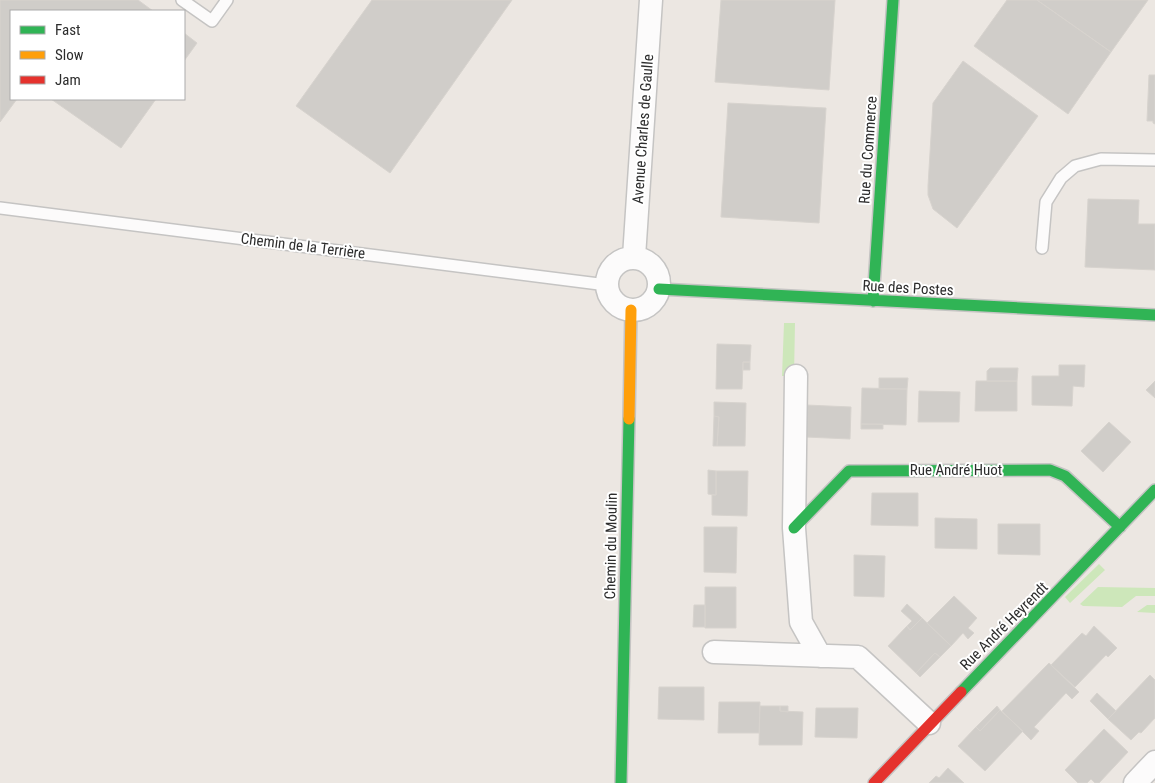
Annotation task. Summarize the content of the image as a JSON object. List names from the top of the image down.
{
  "streets": {
    "street": [
      "Avenue Charles de Gaulle",
      "Rue du Commerce",
      "Rue des Postes",
      "Rue André Huot",
      "Chemin du Moulin",
      "Rue André Heyrendt"
    ],
    "lane": ["Chemin de la Terrière"]
  },
  "crossings": [
    ["Avenue Charles de Gaulle", "Chemin de la Terrière"],
    ["Avenue Charles de Gaulle", "Rue des Postes"],
    ["Avenue Charles de Gaulle", "Chemin du Moulin"],
    ["Rue du Commerce", "Rue des Postes"],
    ["Chemin de la Terrière", "Rue des Postes"],
    ["Chemin de la Terrière", "Chemin du Moulin"],
    ["Rue des Postes", "Chemin du Moulin"],
    ["Rue André Huot", "Rue André Heyrendt"]
  ],
  "legend": ["Fast", "Slow", "Jam"]
}
